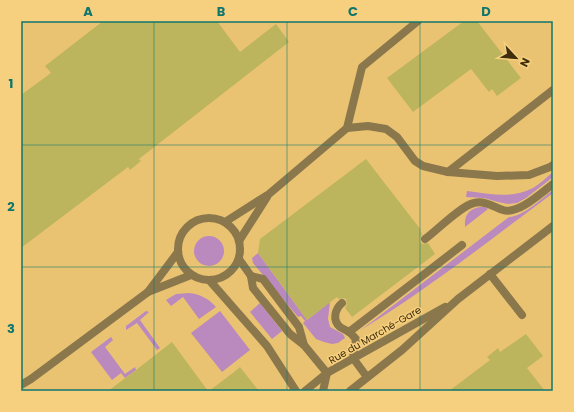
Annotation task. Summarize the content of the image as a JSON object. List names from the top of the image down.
{
  "streets": {
    "street": ["Rue du Marché-Gare"]
  },
  "north": "bottom right",
  "grid": {
    "columns": [
      "A",
      "B",
      "C",
      "D"
    ],
    "rows": ["1", "2", "3"]
  }
}
